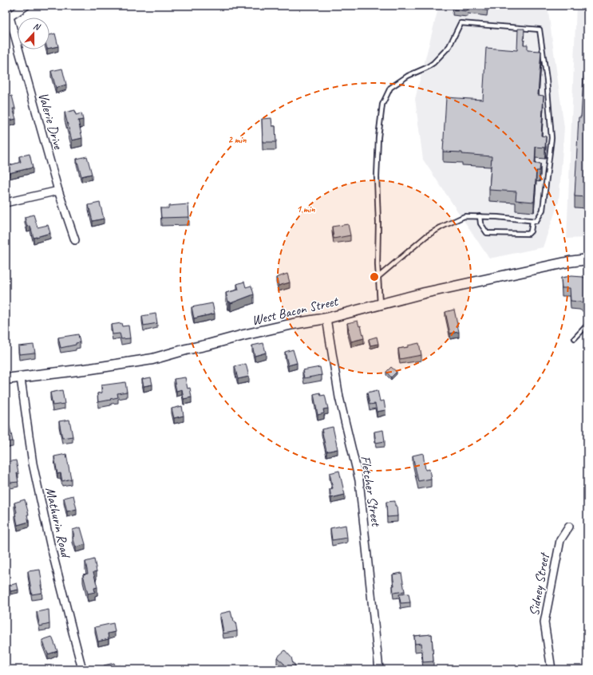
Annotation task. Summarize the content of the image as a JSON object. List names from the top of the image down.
{
  "streets": {
    "street": [
      "Valerie Drive",
      "West Bacon Street",
      "Fletcher Street",
      "Mathurin Road",
      "Sidney Street"
    ]
  },
  "crossings": [
    ["West Bacon Street", "Fletcher Street"],
    ["West Bacon Street", "Mathurin Road"]
  ],
  "north": "top",
  "rings": ["2 min", "1 min"]
}
